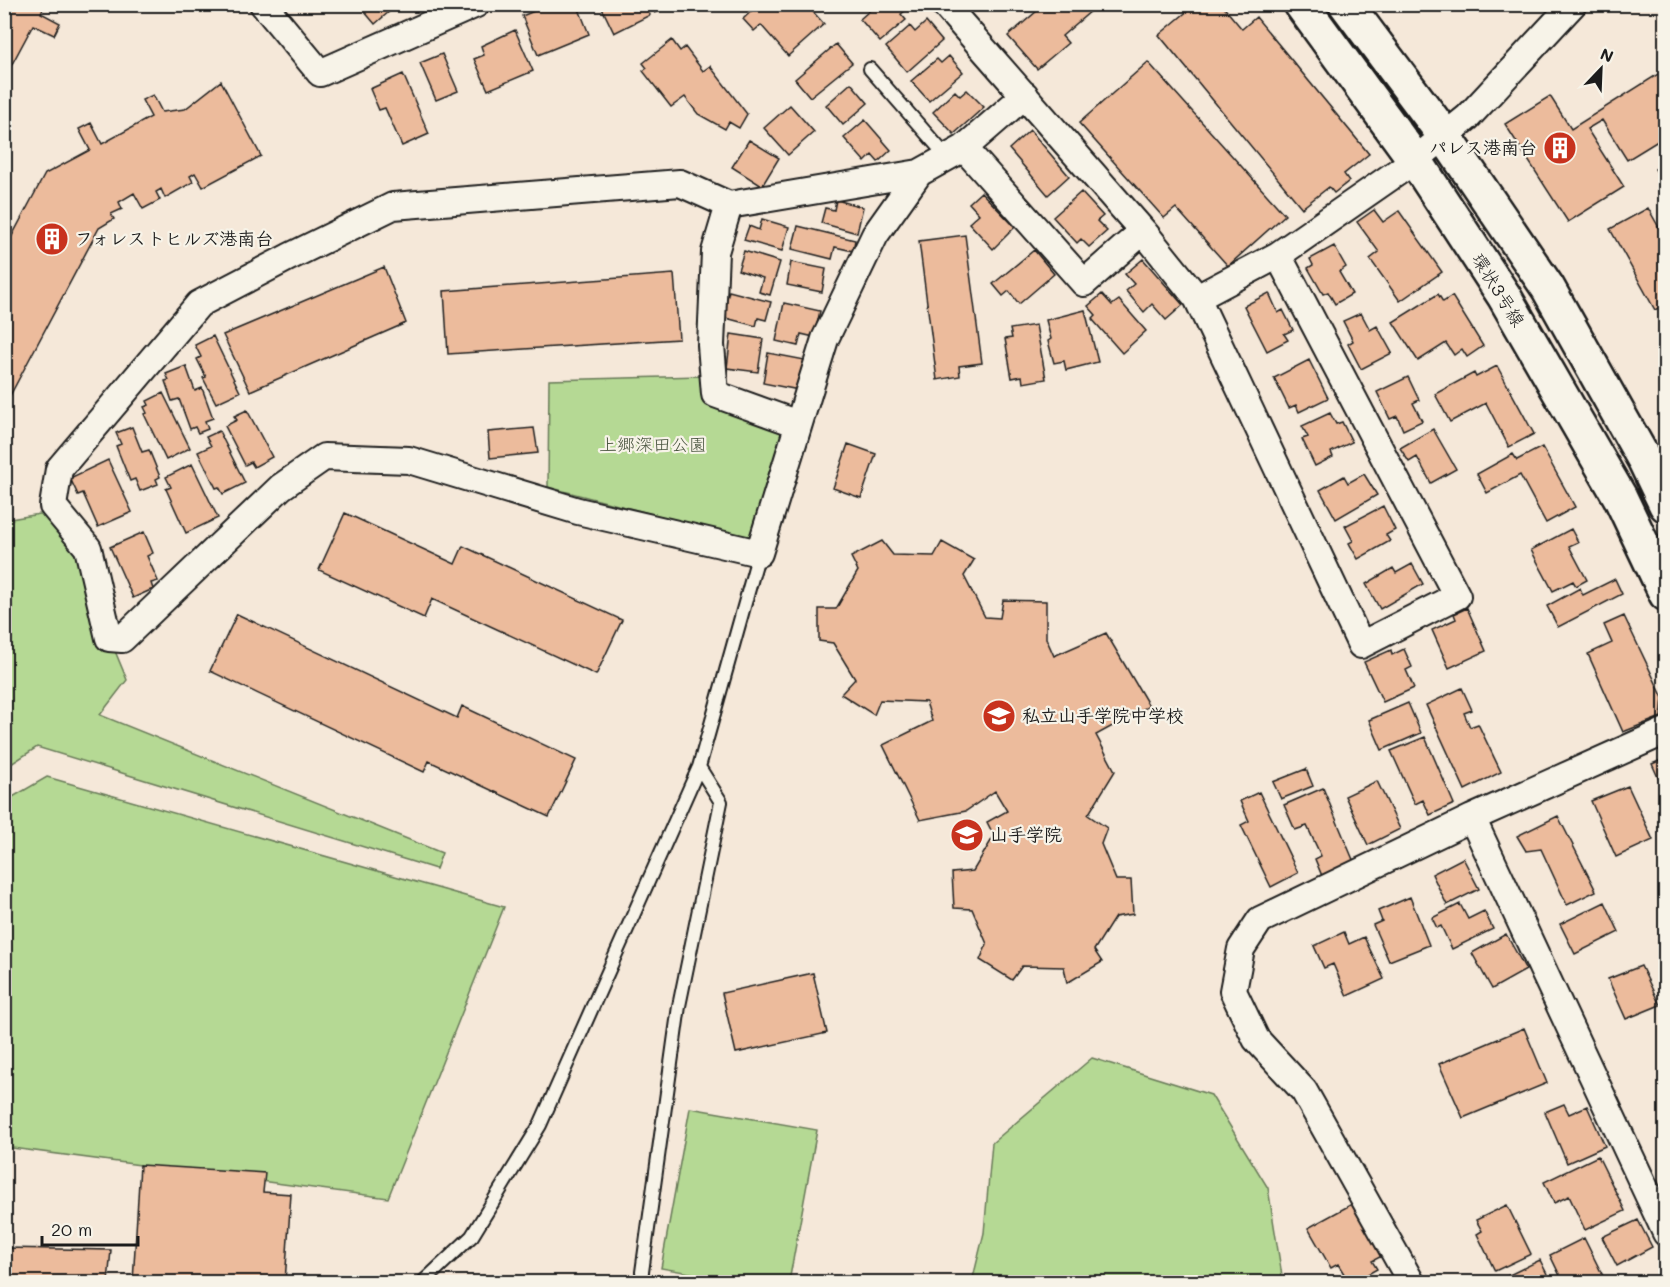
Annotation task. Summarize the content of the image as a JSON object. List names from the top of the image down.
{
  "streets": {
    "street": ["環状3号線"]
  },
  "parks": ["上郷深田公園"],
  "places": {
    "building": ["パレス港南台", "フォレストヒルズ港南台"],
    "school or university": ["私立山手学院中学校", "山手学院"]
  },
  "scale_bar": "20 m",
  "north": "top right"
}
